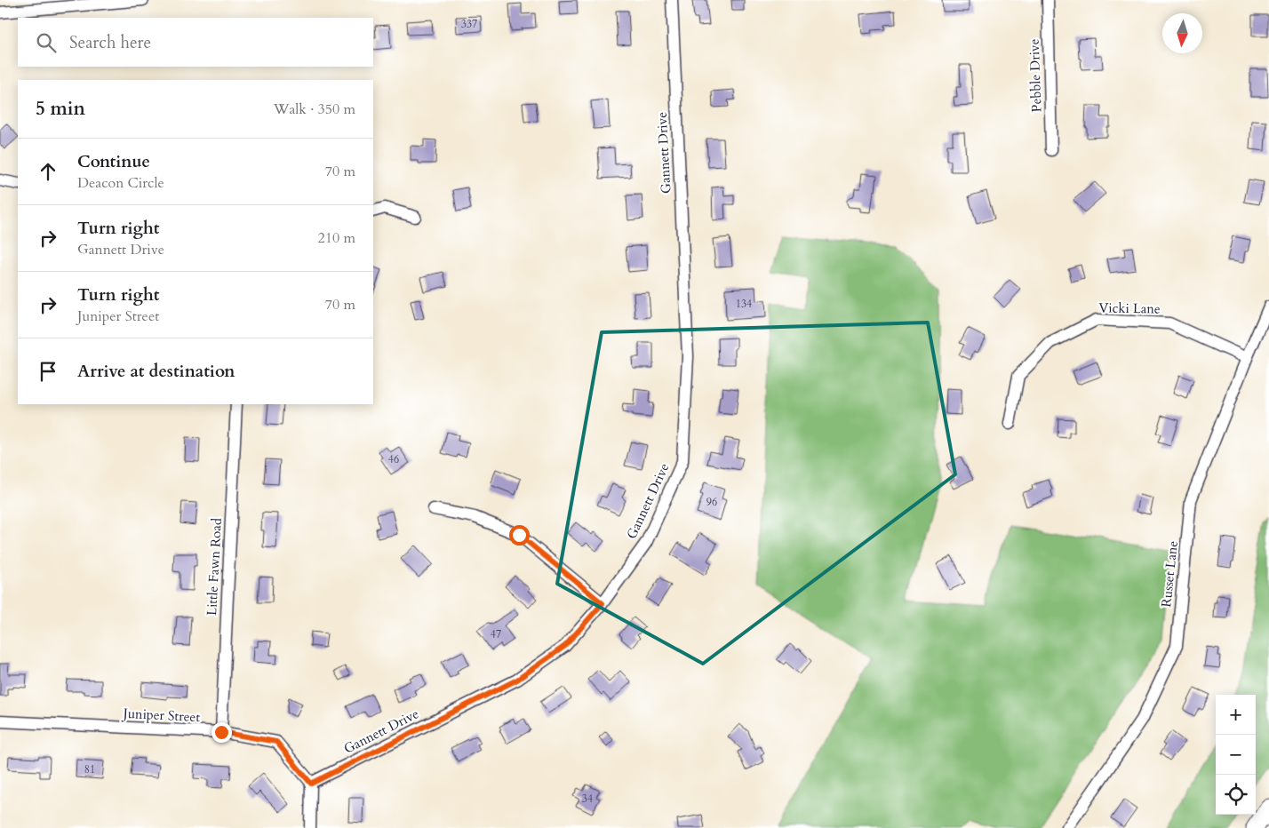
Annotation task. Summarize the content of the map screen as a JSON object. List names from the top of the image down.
{
  "streets": {
    "street": [
      "Pebble Drive",
      "Gannett Drive",
      "Vicki Lane",
      "Little Fawn Road",
      "Russet Lane",
      "Juniper Street"
    ]
  },
  "crossings": [
    ["Gannett Drive", "Juniper Street"],
    ["Vicki Lane", "Russet Lane"],
    ["Little Fawn Road", "Juniper Street"]
  ],
  "house_numbers": [
    "337",
    "134",
    "46",
    "96",
    "47",
    "81",
    "34"
  ],
  "north": "bottom",
  "page": {
    "search": "Search here",
    "heading": ["5 min", "Walk · 350 m"],
    "list": [
      ["Continue", "Deacon Circle", "70 m"],
      ["Turn right", "Gannett Drive", "210 m"],
      ["Turn right", "Juniper Street", "70 m"],
      "Arrive at destination"
    ],
    "map_buttons": ["+", "−"]
  }
}
